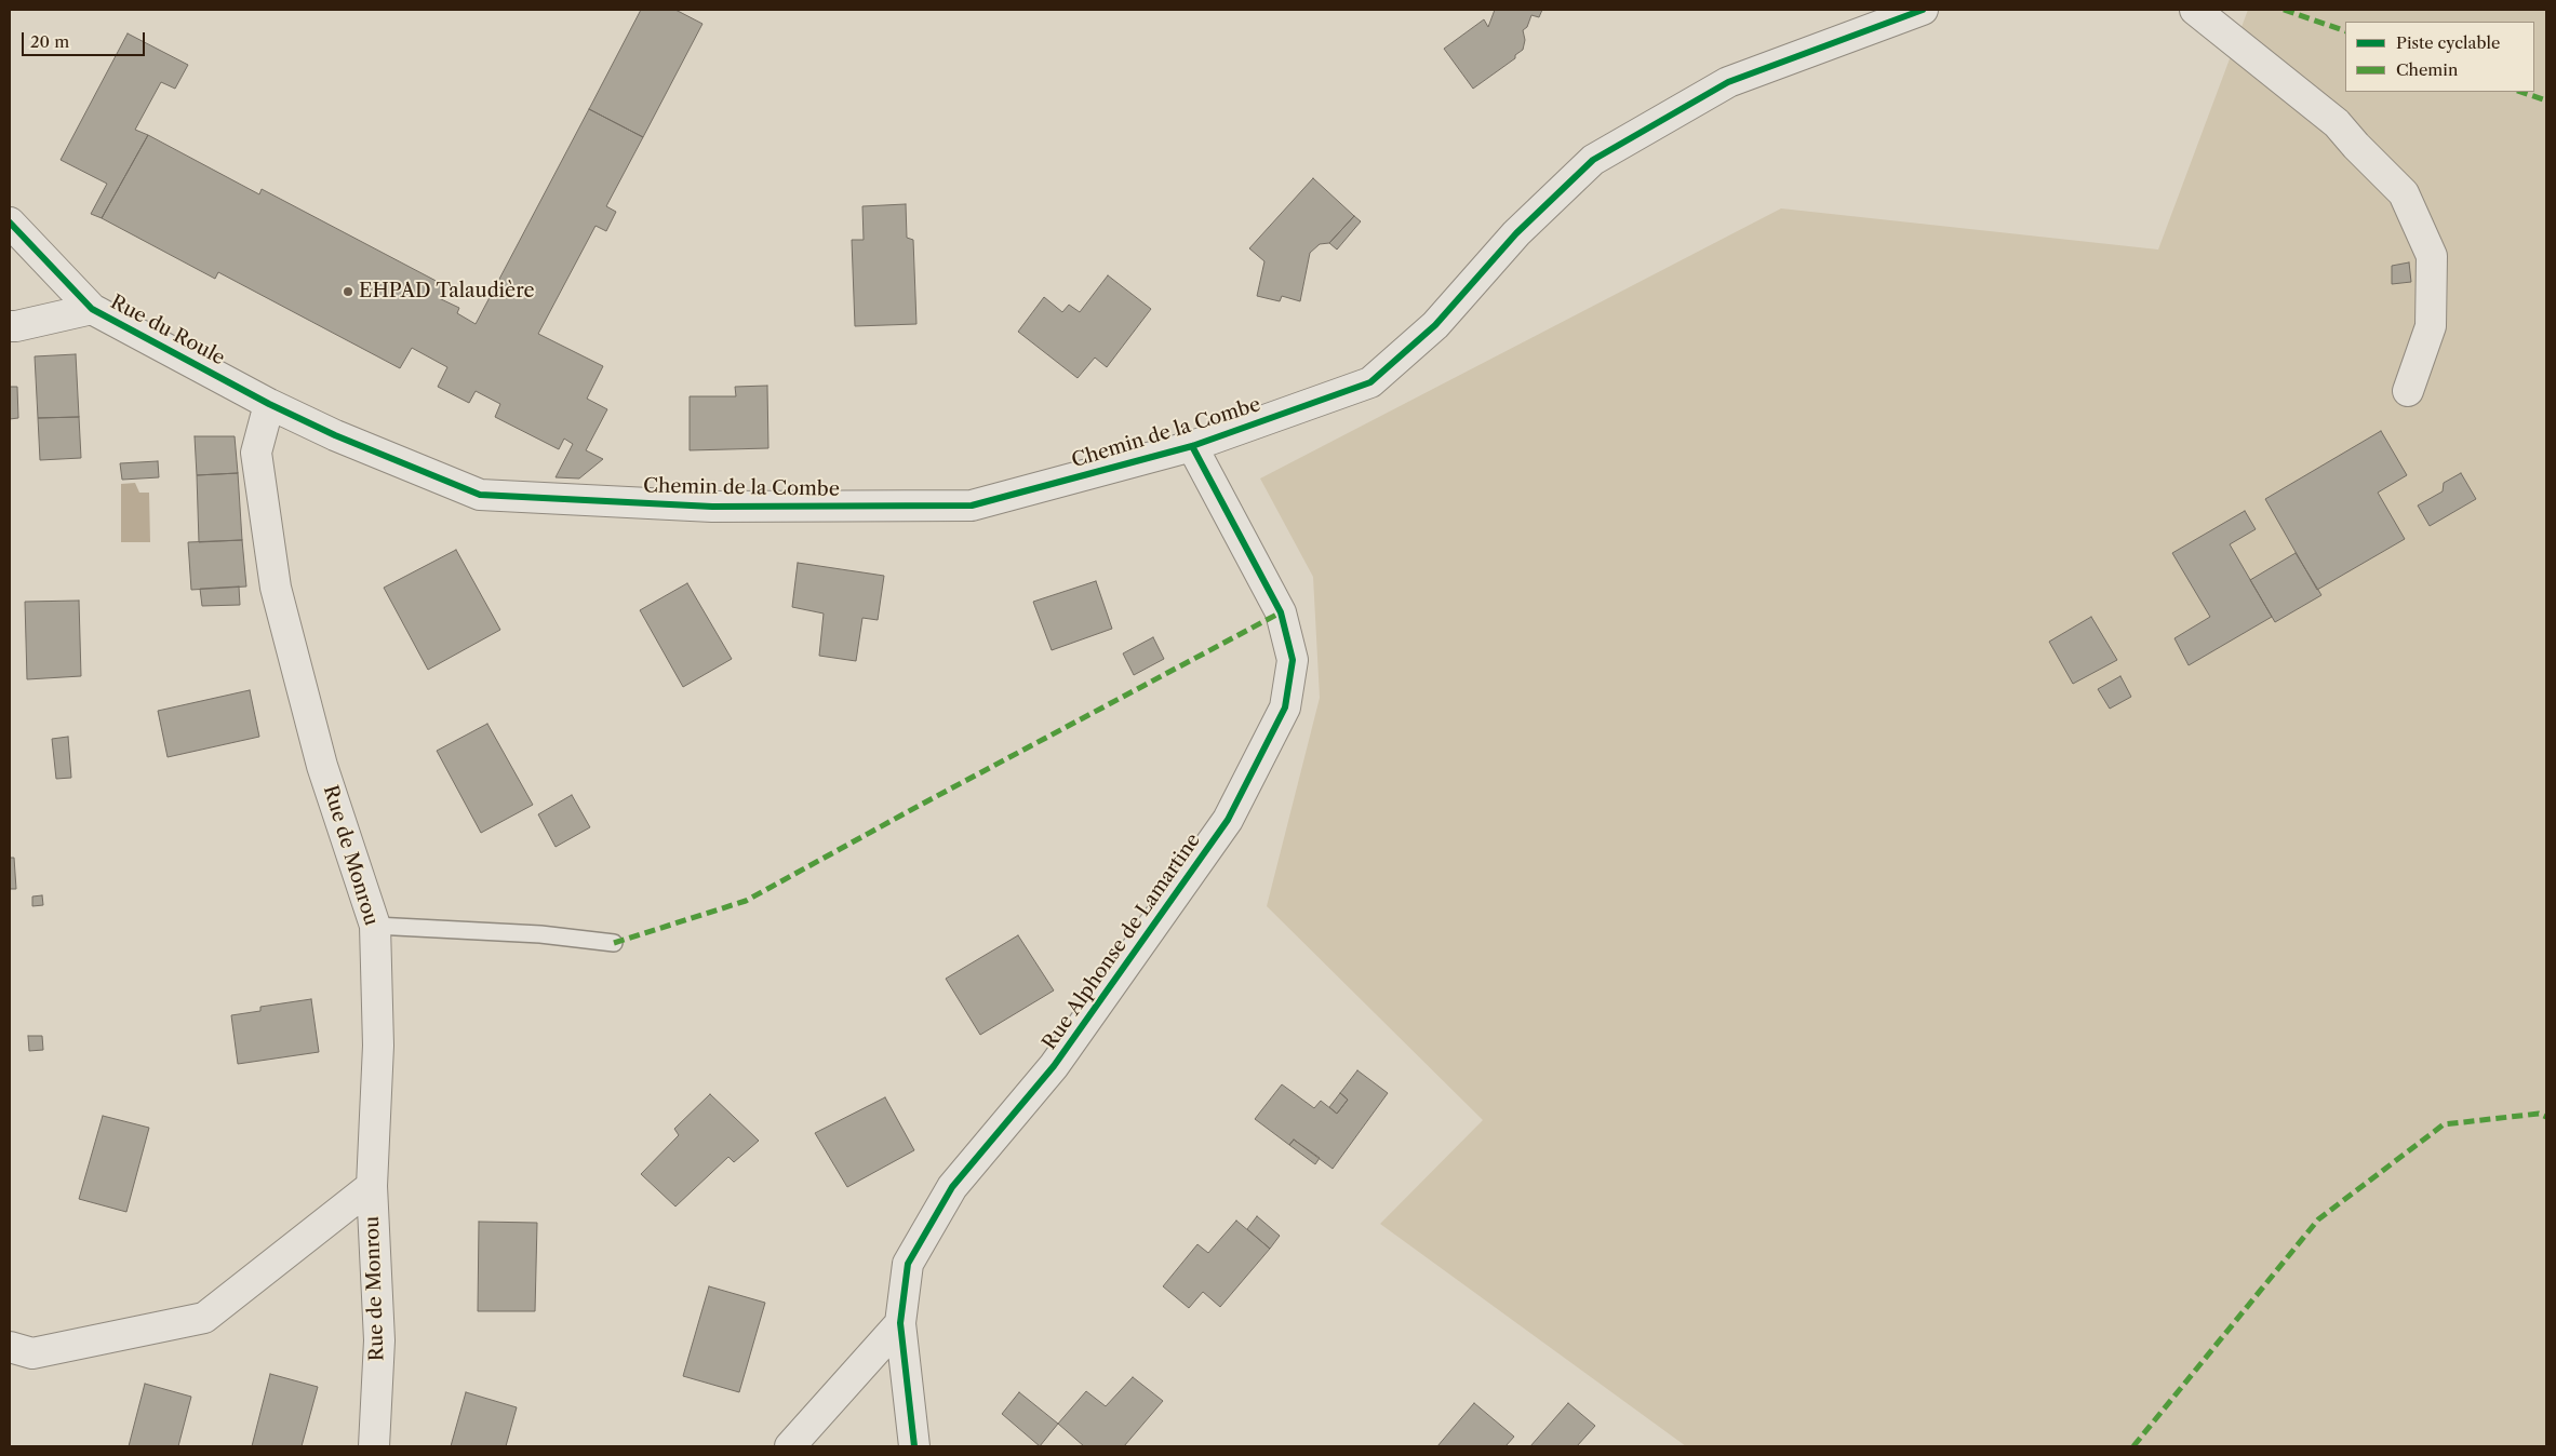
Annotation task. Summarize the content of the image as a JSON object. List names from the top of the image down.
{
  "streets": {
    "street": [
      "Rue du Roule",
      "Chemin de la Combe",
      "Rue de Monrou",
      "Rue Alphonse de Lamartine"
    ]
  },
  "crossings": [
    ["Rue du Roule", "Chemin de la Combe"],
    ["Rue du Roule", "Rue de Monrou"],
    ["Chemin de la Combe", "Rue Alphonse de Lamartine"]
  ],
  "places": ["EHPAD Talaudière"],
  "legend": ["Piste cyclable", "Chemin"],
  "scale_bar": "20 m"
}
